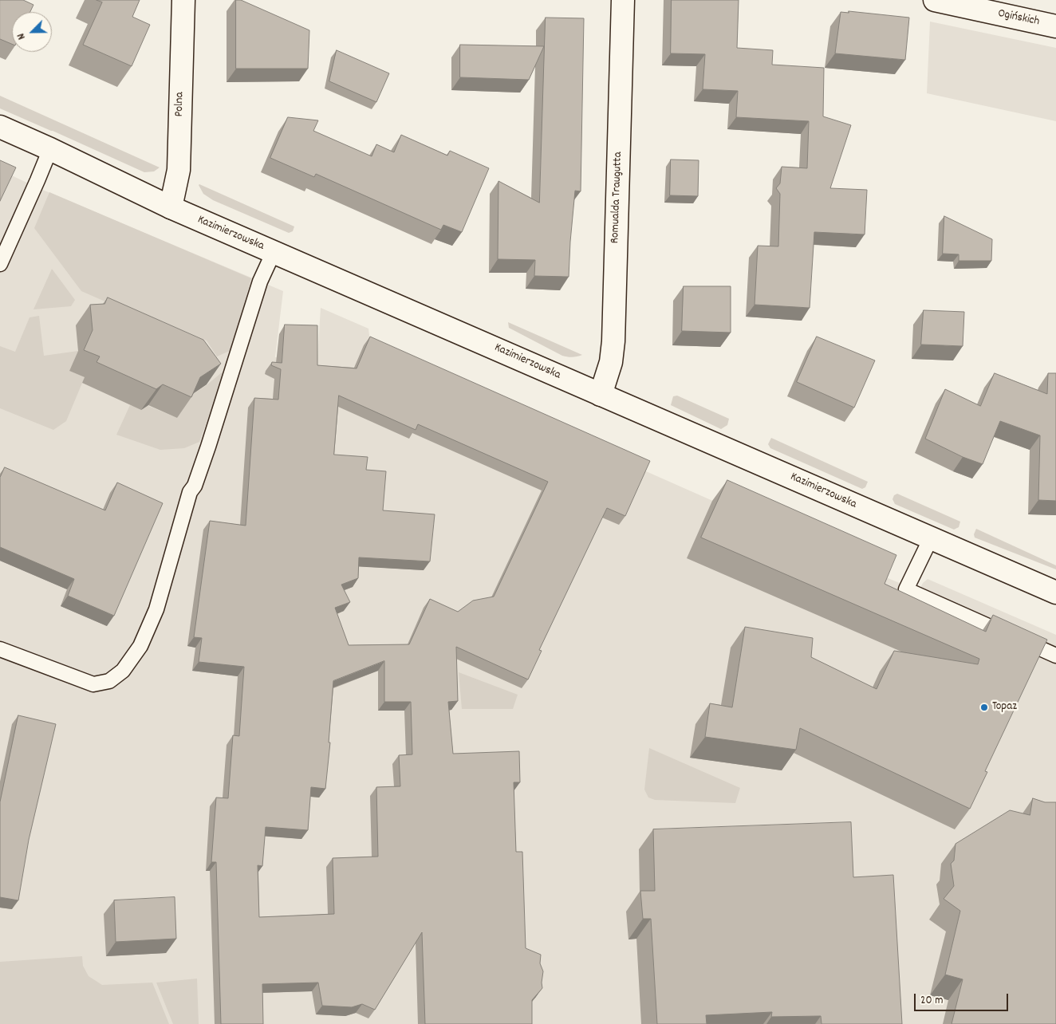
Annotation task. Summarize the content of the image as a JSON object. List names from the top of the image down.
{
  "streets": {
    "main road": [
      "Ogińskich",
      "Polna",
      "Romualda Traugutta",
      "Kazimierzowska"
    ]
  },
  "crossings": [
    ["Polna", "Kazimierzowska"],
    ["Romualda Traugutta", "Kazimierzowska"]
  ],
  "places": ["Topaz"],
  "scale_bar": "20 m",
  "north": "bottom left"
}
